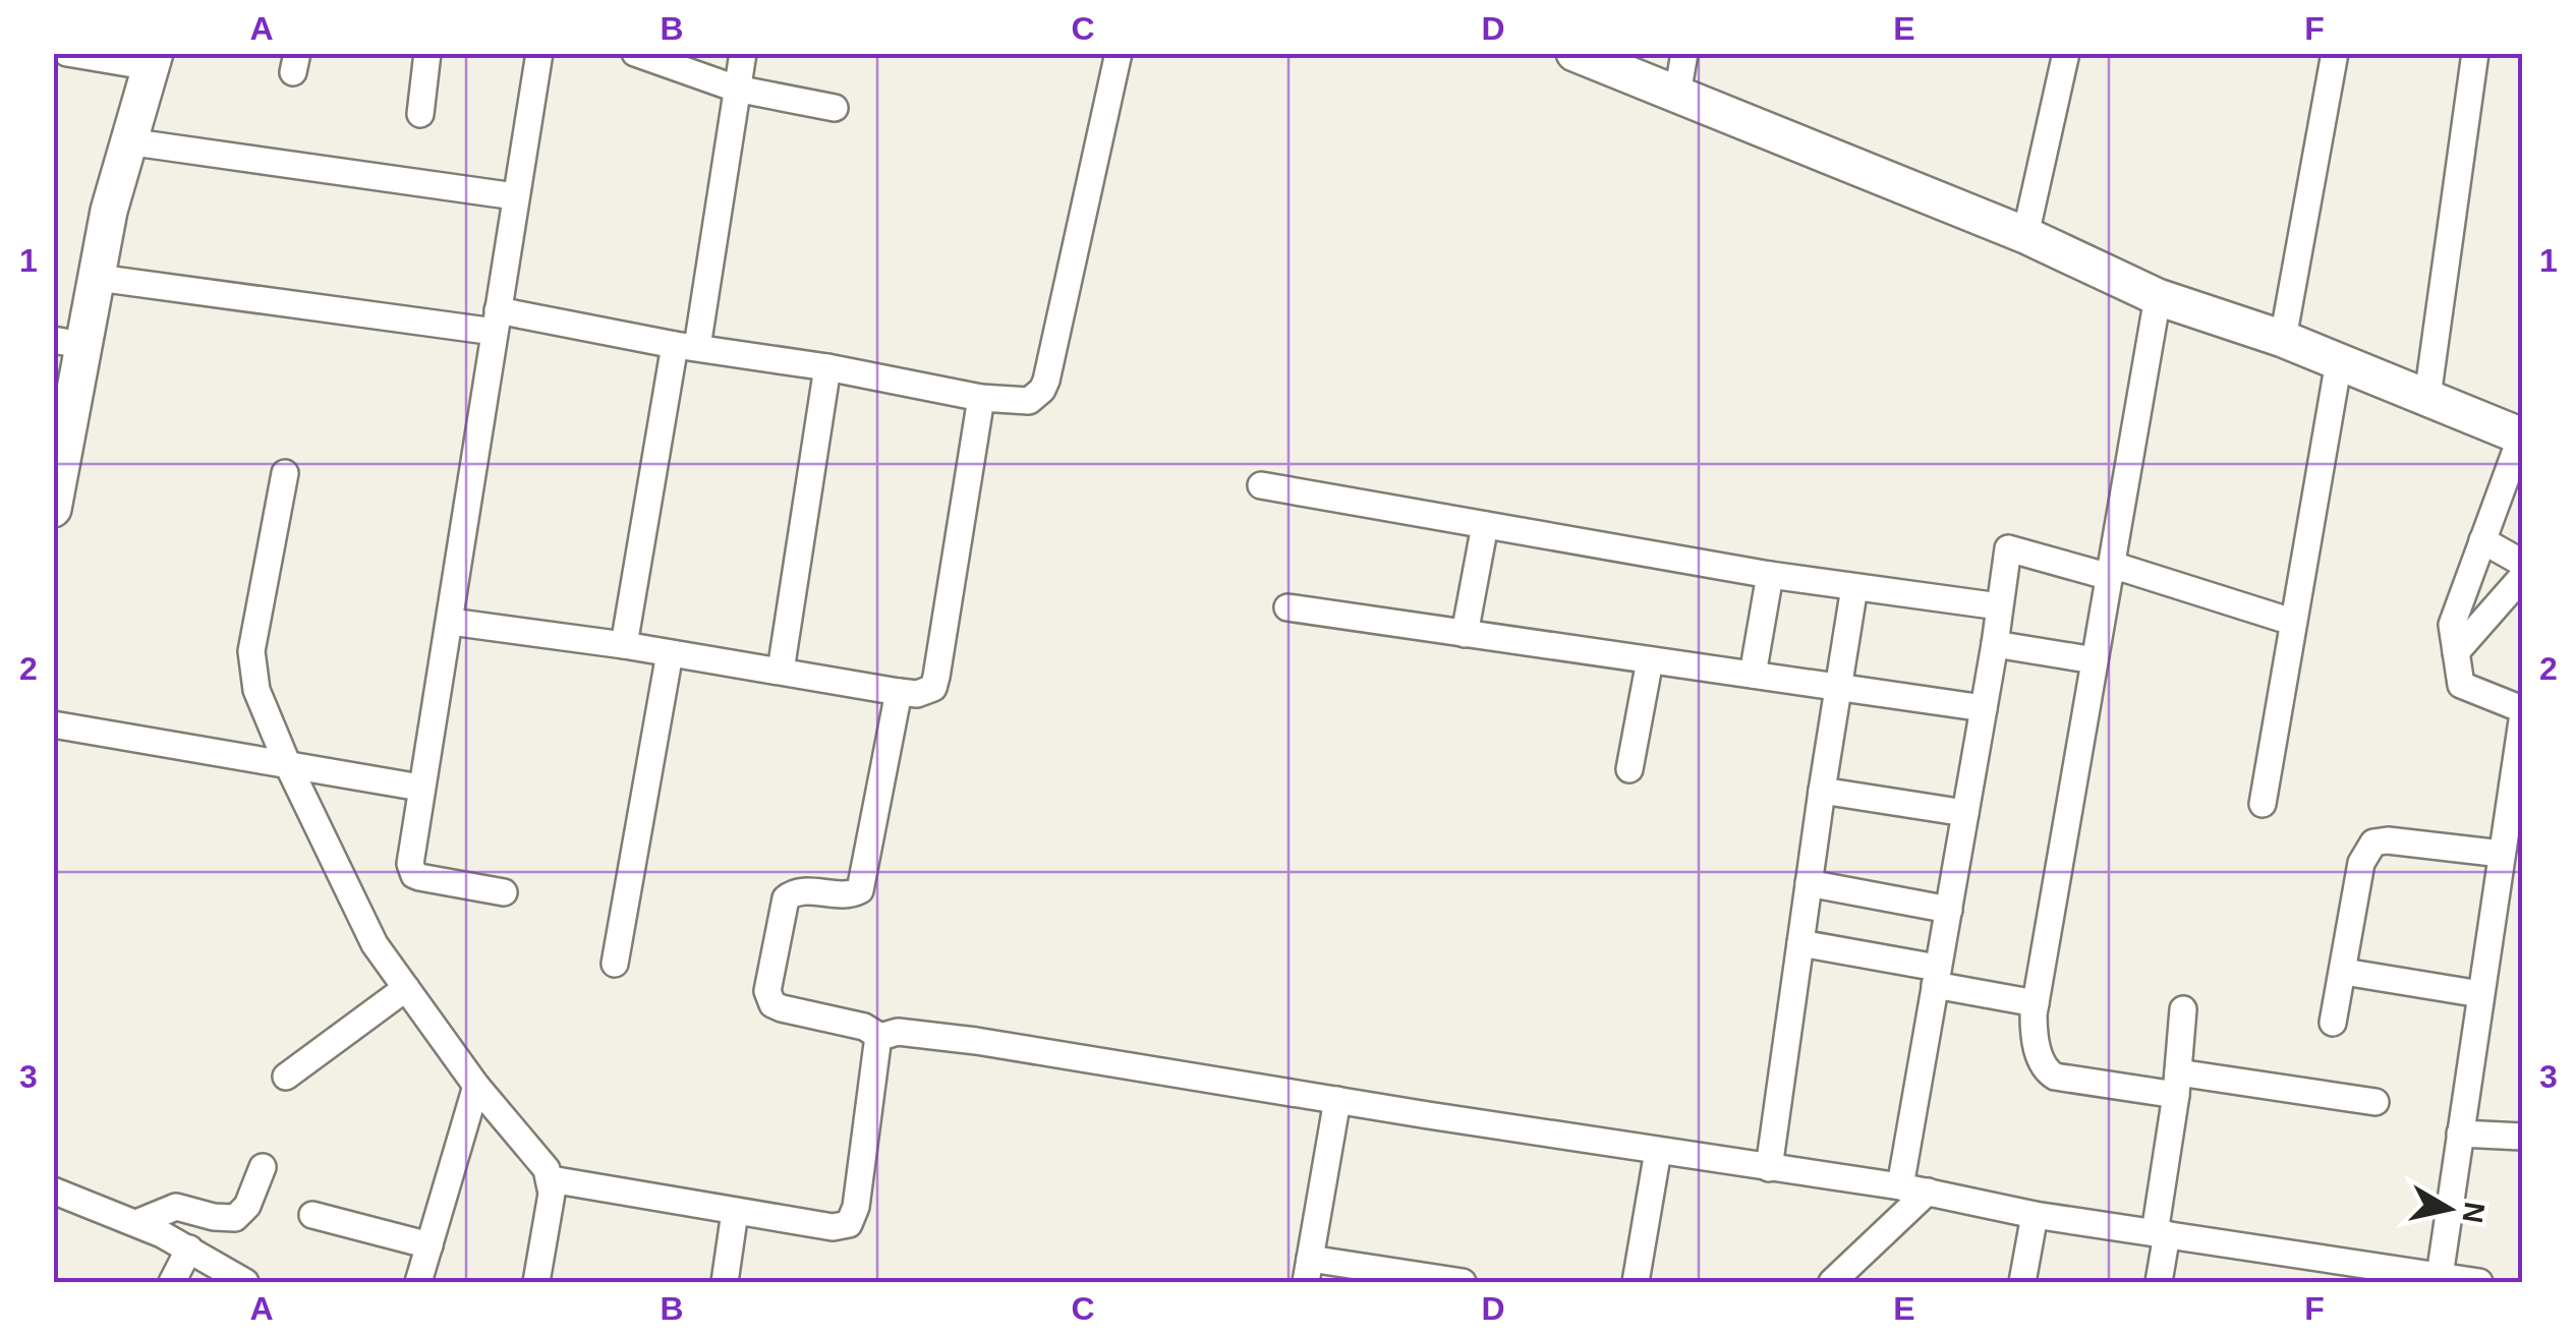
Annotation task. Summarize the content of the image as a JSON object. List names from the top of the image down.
{
  "north": "right",
  "grid": {
    "columns": [
      "A",
      "B",
      "C",
      "D",
      "E",
      "F"
    ],
    "rows": ["1", "2", "3"]
  }
}
